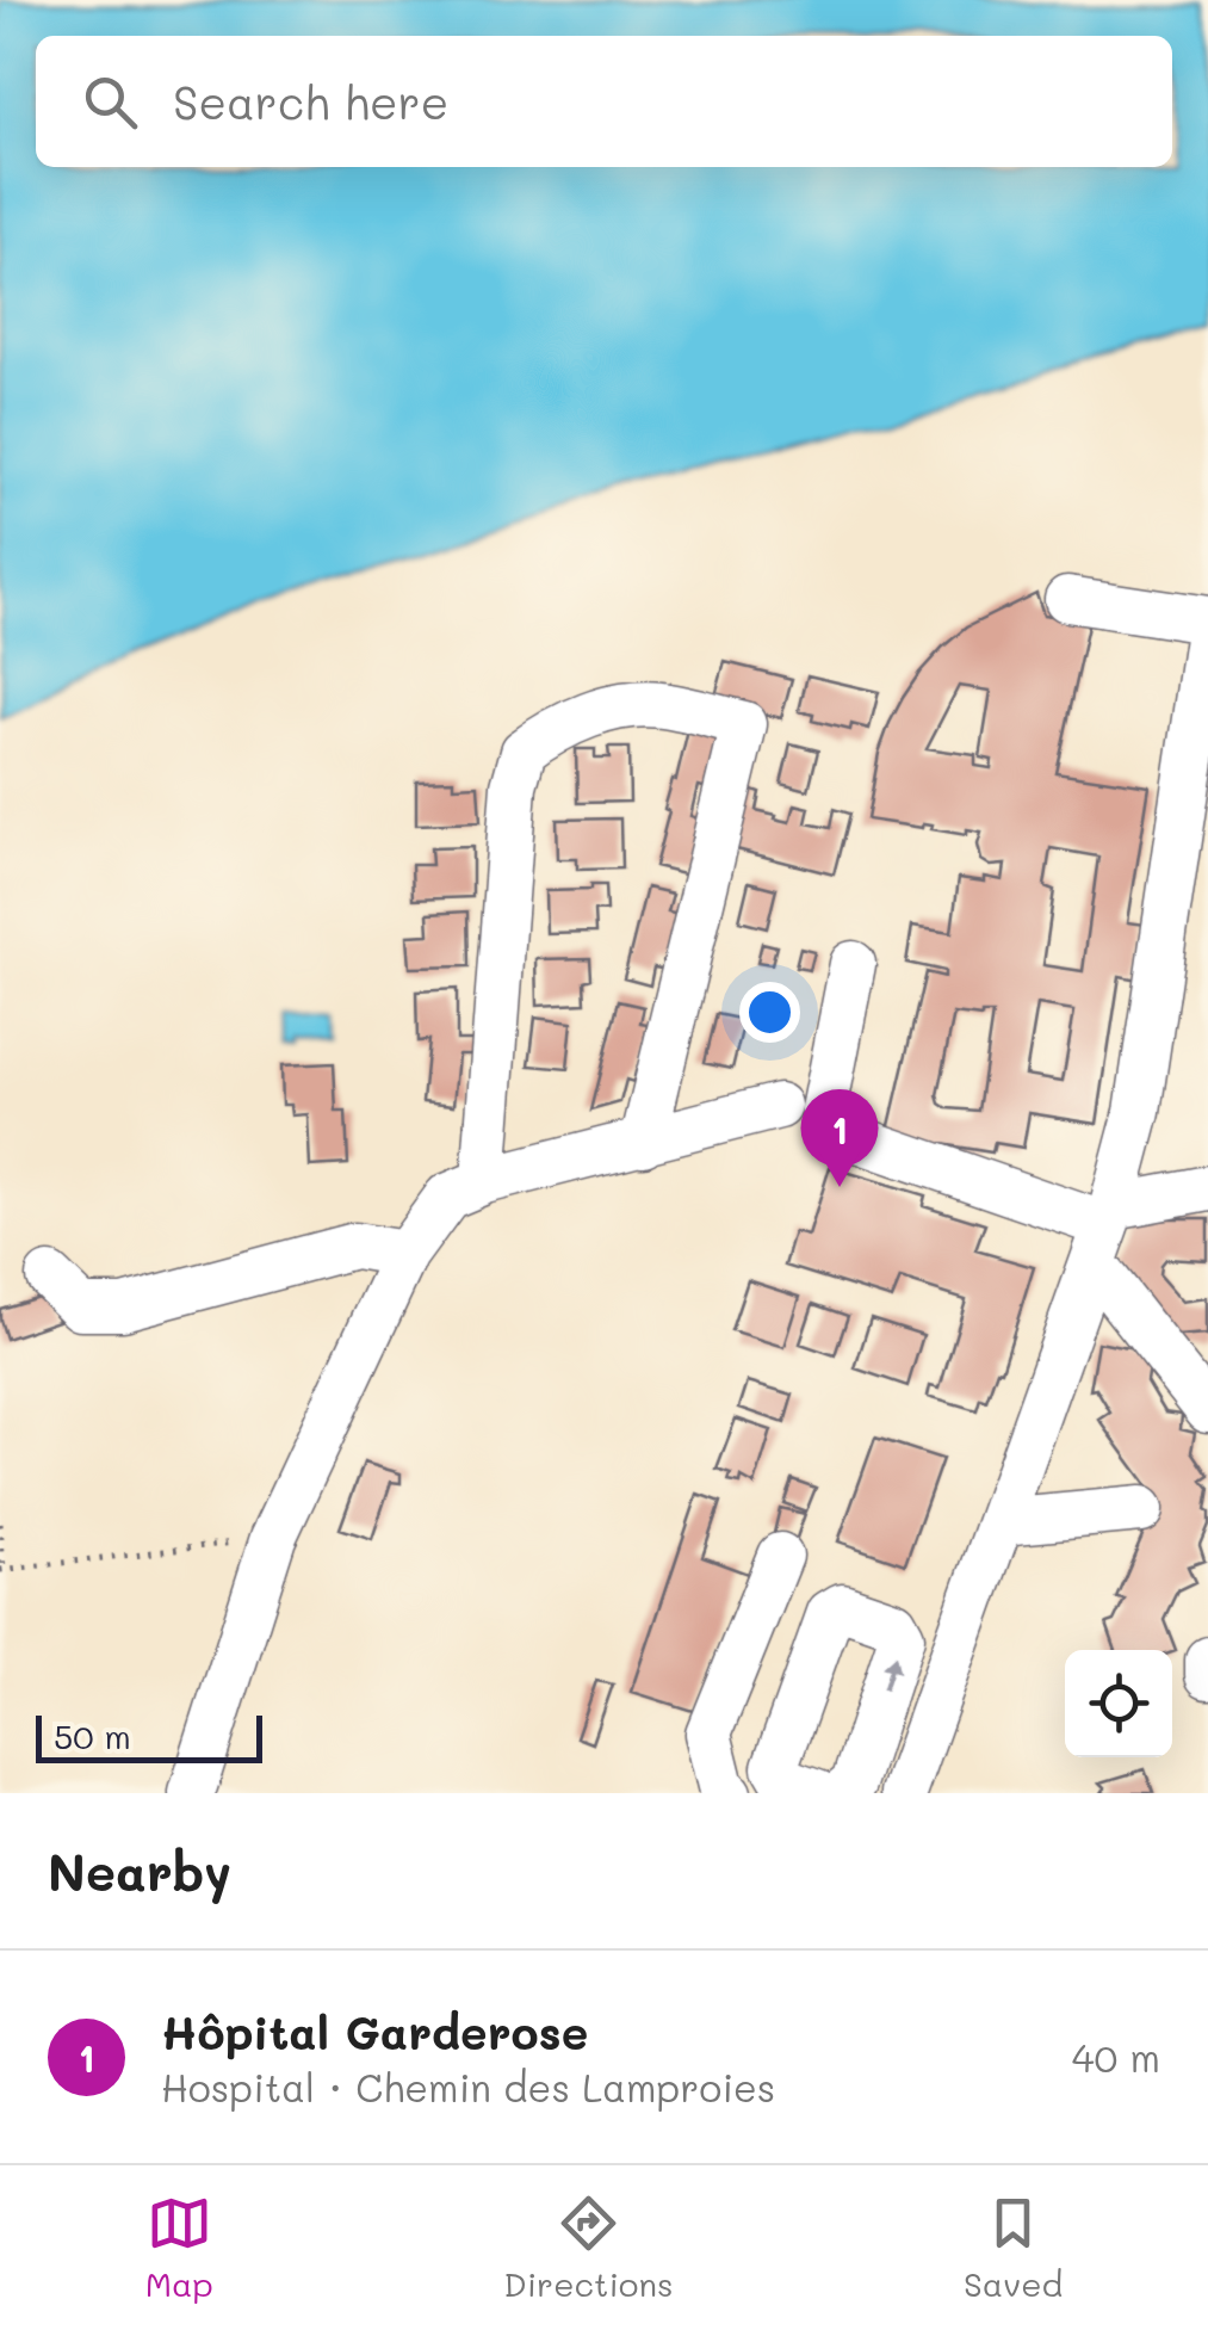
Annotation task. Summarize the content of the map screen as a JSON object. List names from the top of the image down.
{
  "scale_bar": "50 m",
  "page": {
    "search": "Search here",
    "pins": "1",
    "scale": "50 m",
    "heading": "Nearby",
    "list": [
      {
        "mark": "1",
        "name": "Hôpital Garderose",
        "note": "Hospital · Chemin des Lamproies",
        "value": "40 m"
      }
    ],
    "nav": ["Map", "Directions", "Saved"]
  }
}
